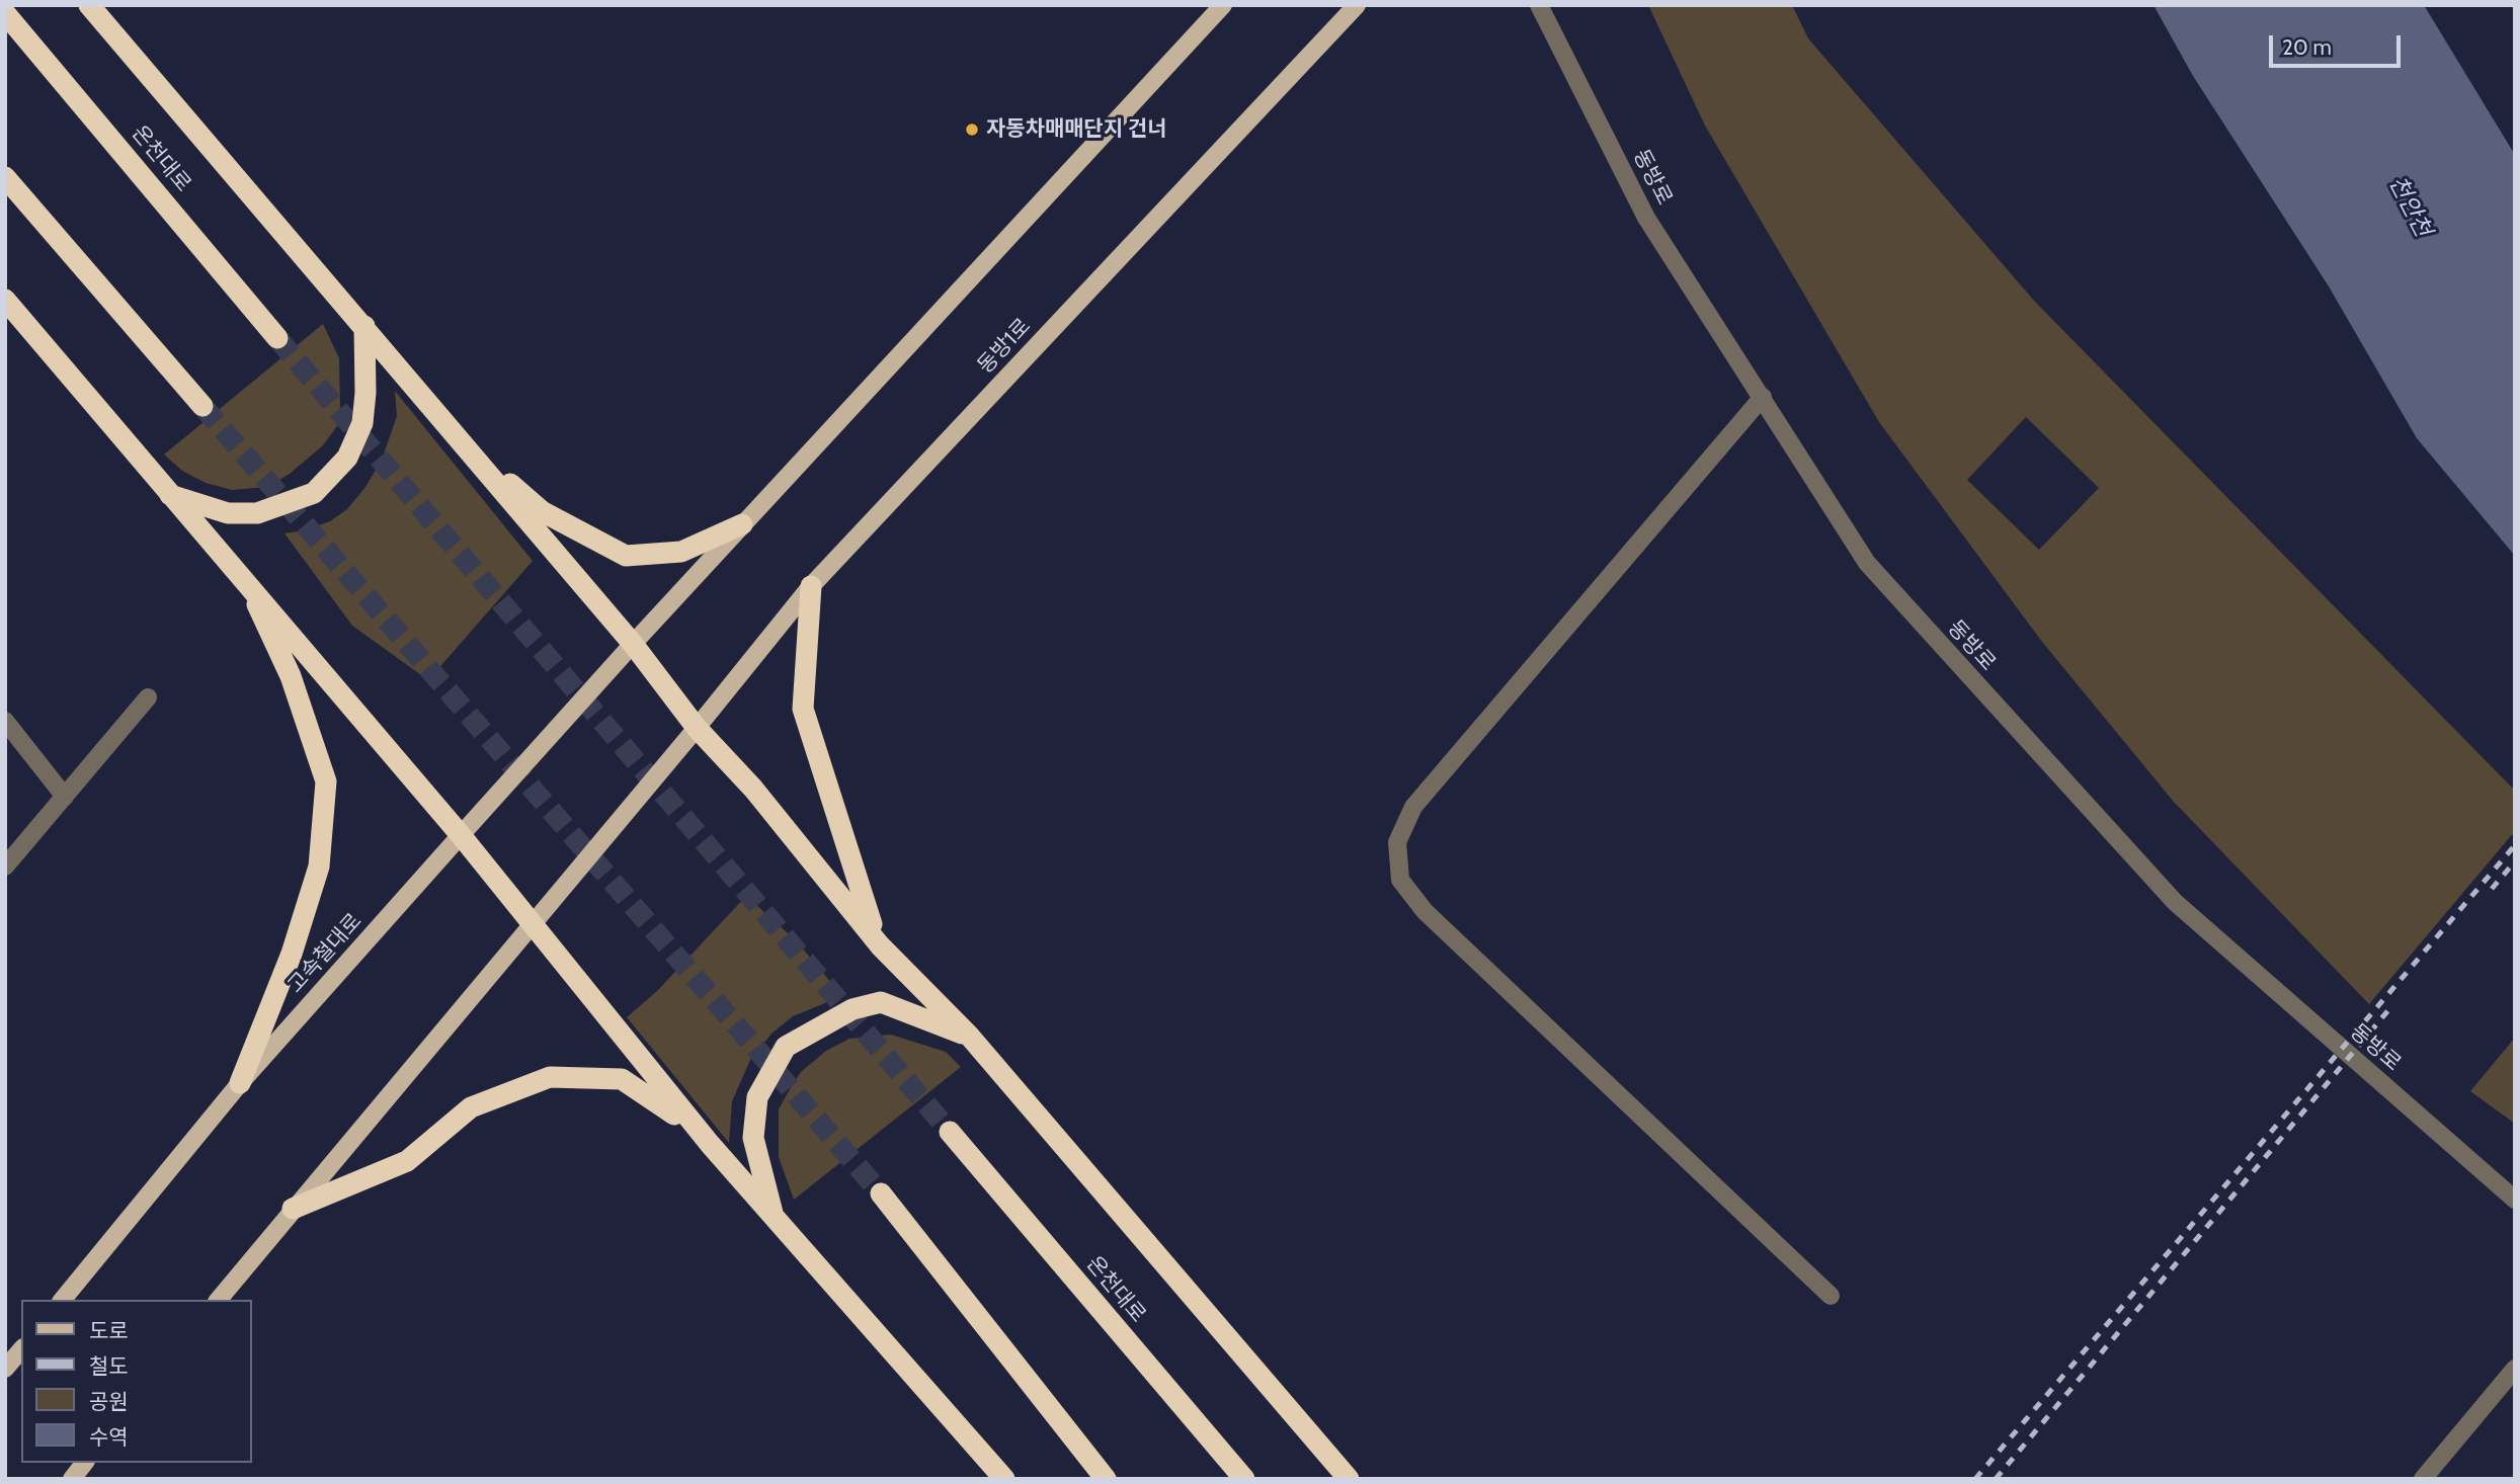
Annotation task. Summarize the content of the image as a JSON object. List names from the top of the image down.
{
  "streets": {
    "highway": ["온천대로"],
    "main road": ["동방1로", "고속철대로"],
    "street": ["동방로"]
  },
  "water": ["천안천"],
  "places": ["자동차매매단지 건너"],
  "legend": [
    "도로",
    "철도",
    "공원",
    "수역"
  ],
  "scale_bar": "20 m"
}
